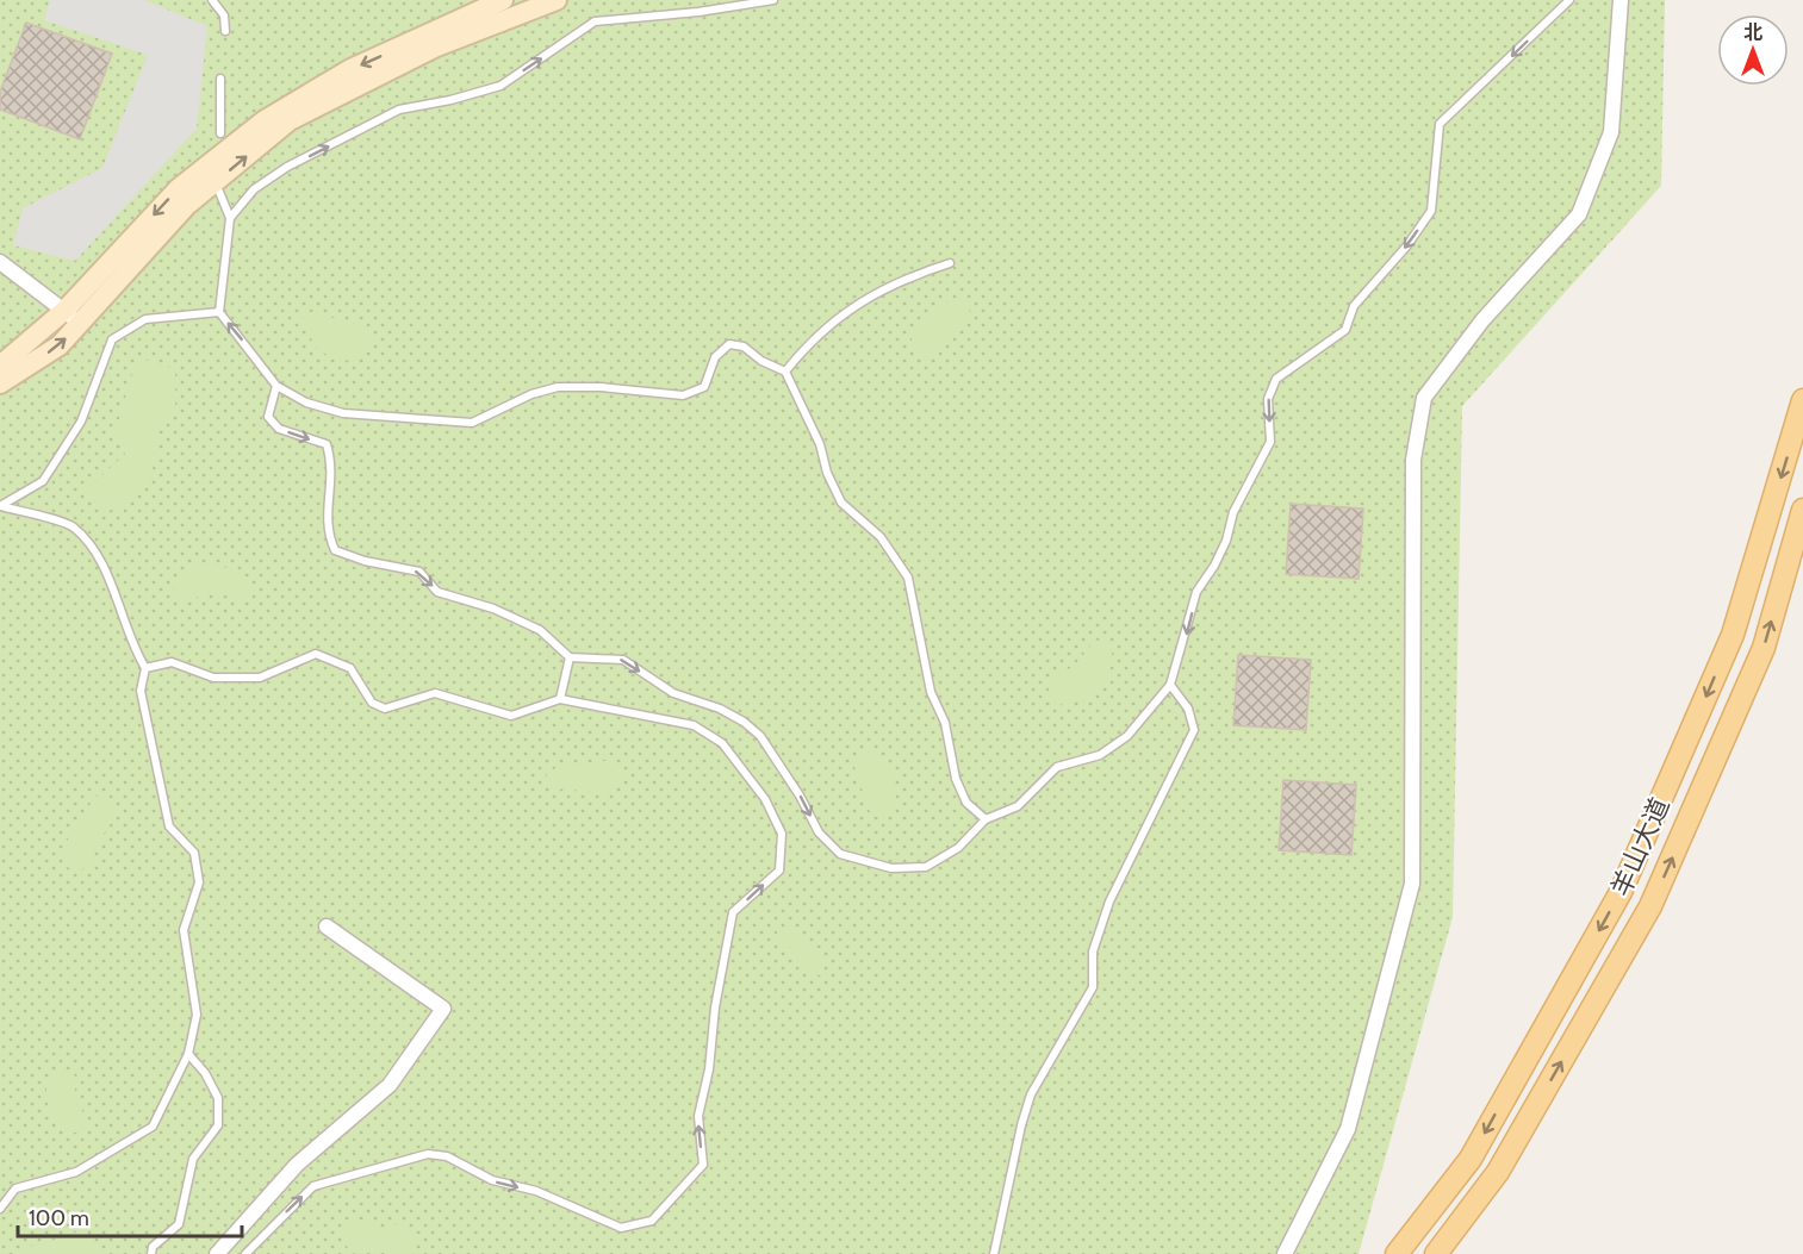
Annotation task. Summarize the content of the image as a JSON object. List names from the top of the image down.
{
  "streets": {
    "main road": ["羊山大道"]
  },
  "scale_bar": "100 m",
  "north": "top"
}
